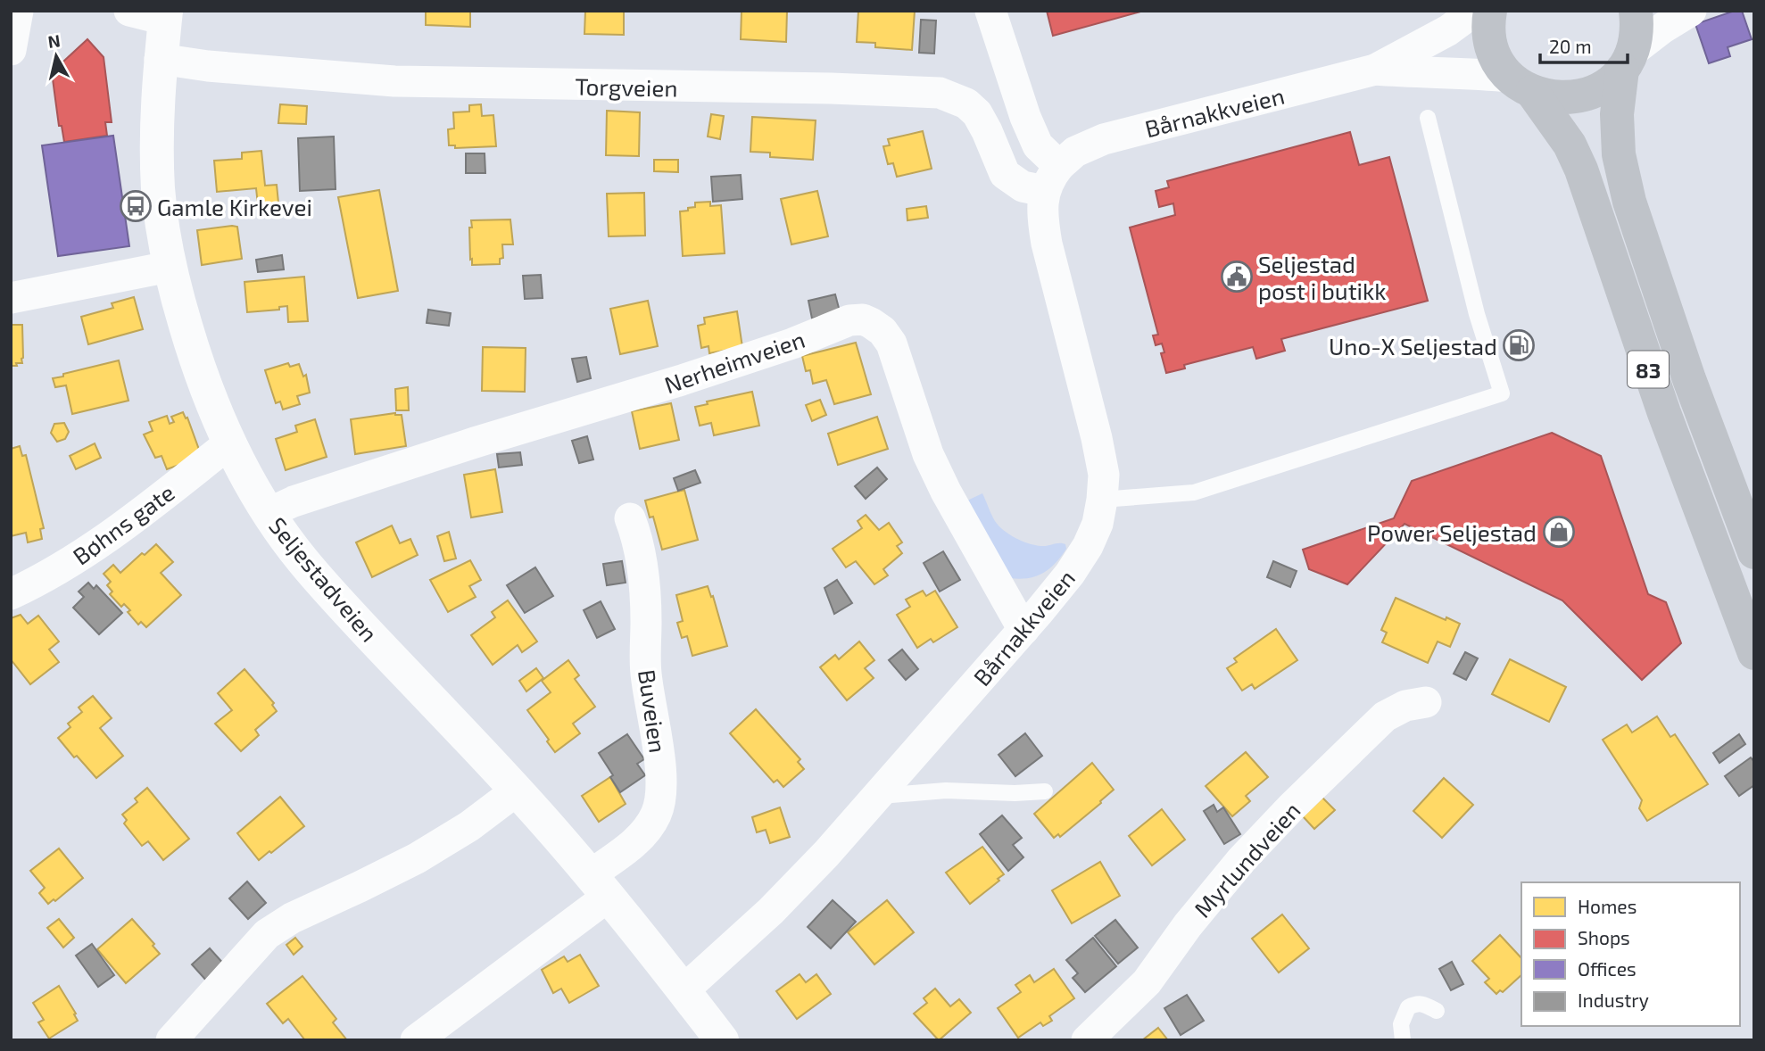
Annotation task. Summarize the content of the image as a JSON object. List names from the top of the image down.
{
  "streets": {
    "highway": ["83"],
    "street": [
      "Torgveien",
      "Bårnakkveien",
      "Nerheimveien",
      "Bøhns gate",
      "Seljestadveien",
      "Buveien",
      "Myrlundveien"
    ]
  },
  "crossings": [
    ["Torgveien", "Bårnakkveien"],
    ["Torgveien", "Seljestadveien"],
    ["Bårnakkveien", "Nerheimveien"],
    ["Bårnakkveien", "83"],
    ["Bårnakkveien", "Seljestadveien"],
    ["Nerheimveien", "Seljestadveien"],
    ["Bøhns gate", "Seljestadveien"],
    ["Seljestadveien", "Buveien"]
  ],
  "places": {
    "bus stop": ["Gamle Kirkevei"],
    "public building": ["Seljestad post i butikk"],
    "fuel station": ["Uno-X Seljestad"],
    "shop": ["Power Seljestad"]
  },
  "legend": [
    "Homes",
    "Shops",
    "Offices",
    "Industry"
  ],
  "scale_bar": "20 m",
  "north": "top"
}
